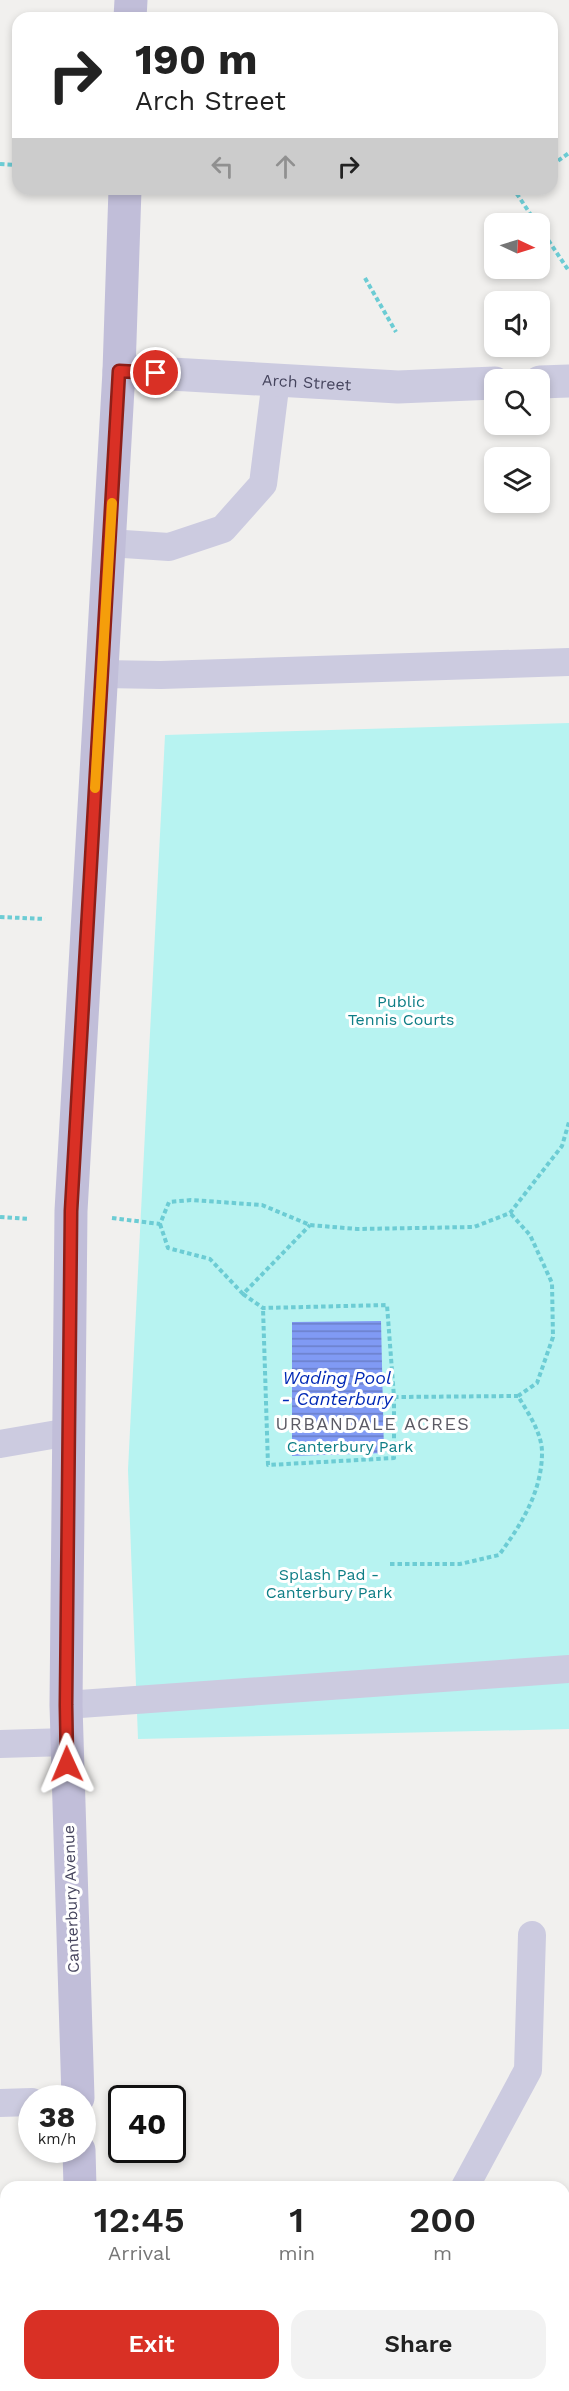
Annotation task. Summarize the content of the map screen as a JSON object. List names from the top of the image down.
{
  "streets": {
    "street": ["Arch Street", "Canterbury Avenue"]
  },
  "crossings": [
    ["Arch Street", "Canterbury Avenue"]
  ],
  "districts": ["URBANDALE ACRES"],
  "water": ["Wading Pool - Canterbury"],
  "parks": ["Public Tennis Courts", "Canterbury Park", "Splash Pad - Canterbury Park"],
  "north": "right",
  "page": {
    "turn": ["190 m", "Arch Street"],
    "speed": "38 km/h",
    "limit": "40",
    "eta": [
      "12:45",
      "Arrival",
      "1",
      "min",
      "200",
      "m"
    ],
    "buttons": ["Exit", "Share"]
  }
}
